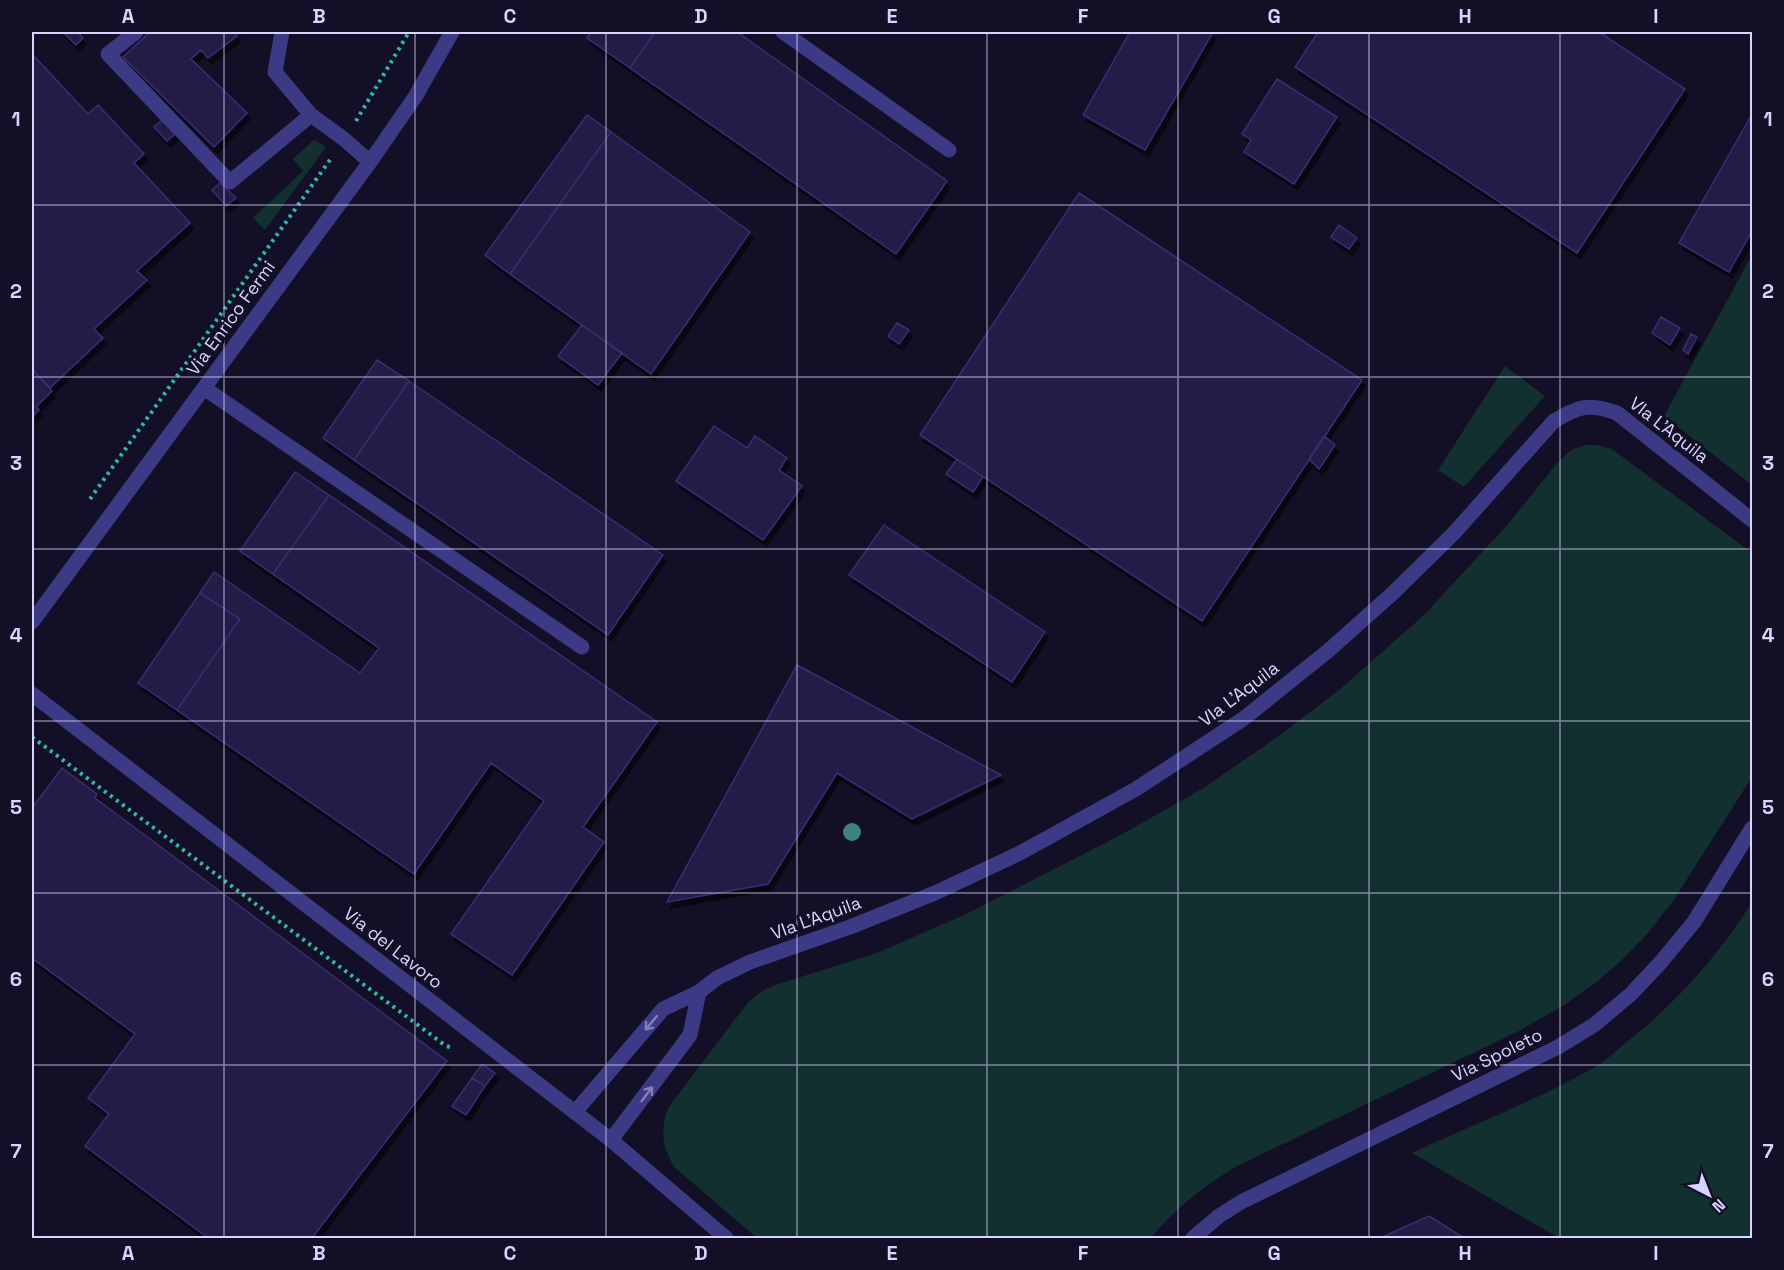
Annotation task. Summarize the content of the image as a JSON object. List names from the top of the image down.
{
  "streets": {
    "street": [
      "Via Enrico Fermi",
      "VIa L'Aquila",
      "Via del Lavoro",
      "Via Spoleto"
    ]
  },
  "crossings": [
    ["VIa L'Aquila", "Via del Lavoro"]
  ],
  "north": "bottom right",
  "grid": {
    "columns": [
      "A",
      "B",
      "C",
      "D",
      "E",
      "F",
      "G",
      "H",
      "I"
    ],
    "rows": [
      "1",
      "2",
      "3",
      "4",
      "5",
      "6",
      "7"
    ]
  }
}
